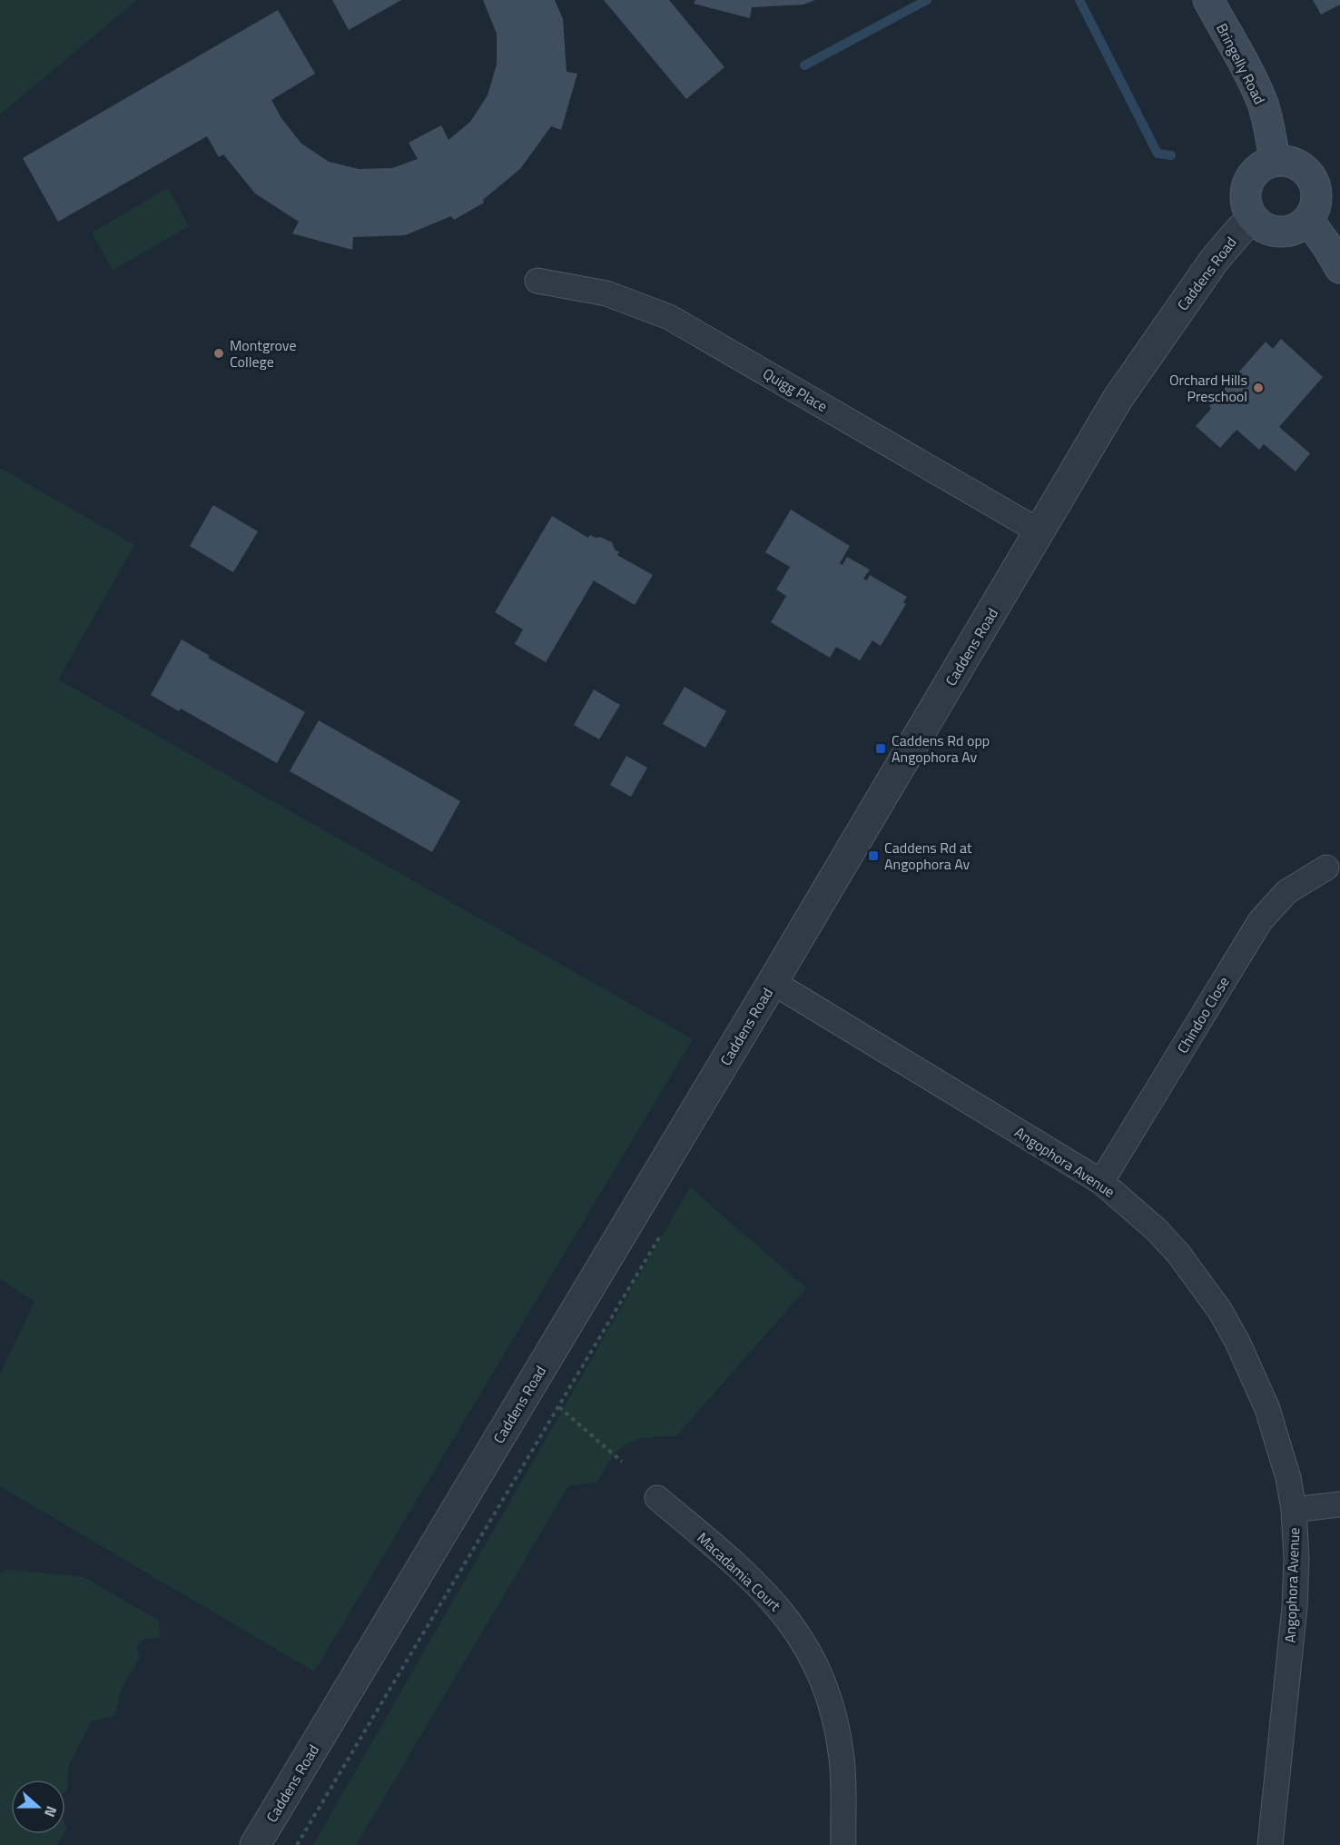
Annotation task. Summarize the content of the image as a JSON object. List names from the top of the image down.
{
  "streets": {
    "main road": ["Bringelly Road"],
    "street": [
      "Caddens Road",
      "Quigg Place",
      "Chindoo Close",
      "Angophora Avenue",
      "Macadamia Court"
    ]
  },
  "crossings": [
    ["Bringelly Road", "Caddens Road"],
    ["Caddens Road", "Quigg Place"],
    ["Caddens Road", "Angophora Avenue"],
    ["Chindoo Close", "Angophora Avenue"]
  ],
  "places": {
    "other": ["Montgrove College", "Orchard Hills Preschool"],
    "transit": ["Caddens Rd opp Angophora Av", "Caddens Rd at Angophora Av"]
  },
  "north": "right"
}
